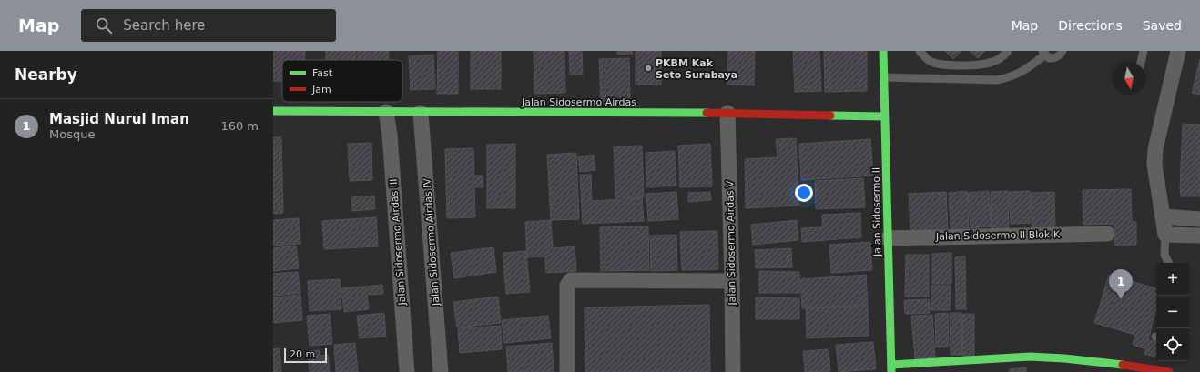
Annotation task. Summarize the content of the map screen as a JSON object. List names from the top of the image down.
{
  "streets": {
    "street": [
      "Jalan Sidosermo Airdas",
      "Jalan Sidosermo II",
      "Jalan Sidosermo II Blok K",
      "Jalan Sidosermo Airdas III",
      "Jalan Sidosermo Airdas IV",
      "Jalan Sidosermo Airdas V"
    ]
  },
  "crossings": [
    ["Jalan Sidosermo Airdas", "Jalan Sidosermo II"],
    ["Jalan Sidosermo Airdas", "Jalan Sidosermo Airdas III"],
    ["Jalan Sidosermo Airdas", "Jalan Sidosermo Airdas IV"],
    ["Jalan Sidosermo Airdas", "Jalan Sidosermo Airdas V"],
    ["Jalan Sidosermo II", "Jalan Sidosermo II Blok K"]
  ],
  "places": ["PKBM Kak Seto Surabaya"],
  "legend": ["Fast", "Jam"],
  "scale_bar": "20 m",
  "north": "bottom",
  "page": {
    "header": "Map",
    "search": "Search here",
    "nav": ["Map", "Directions", "Saved"],
    "heading": "Nearby",
    "list": [
      {
        "mark": "1",
        "name": "Masjid Nurul Iman",
        "note": "Mosque",
        "value": "160 m"
      }
    ],
    "map_buttons": ["+", "−"],
    "pins": "1",
    "scale": "20 m"
  }
}
